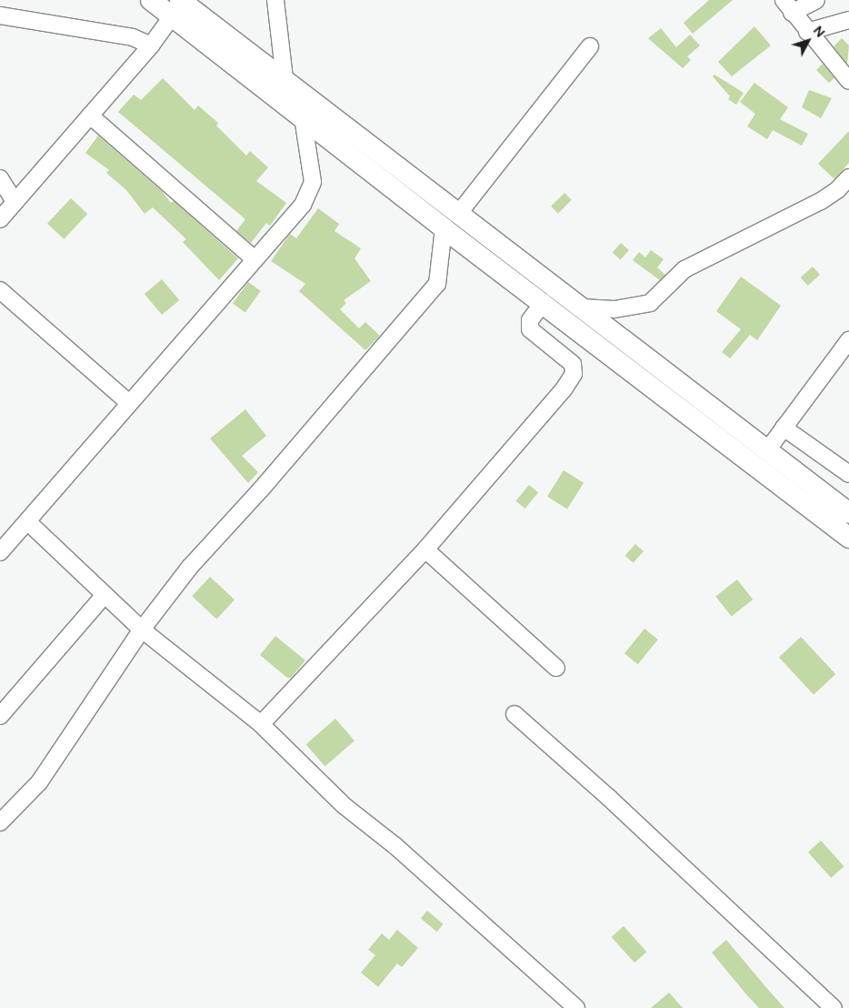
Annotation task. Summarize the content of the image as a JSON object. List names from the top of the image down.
{
  "north": "top right"
}
